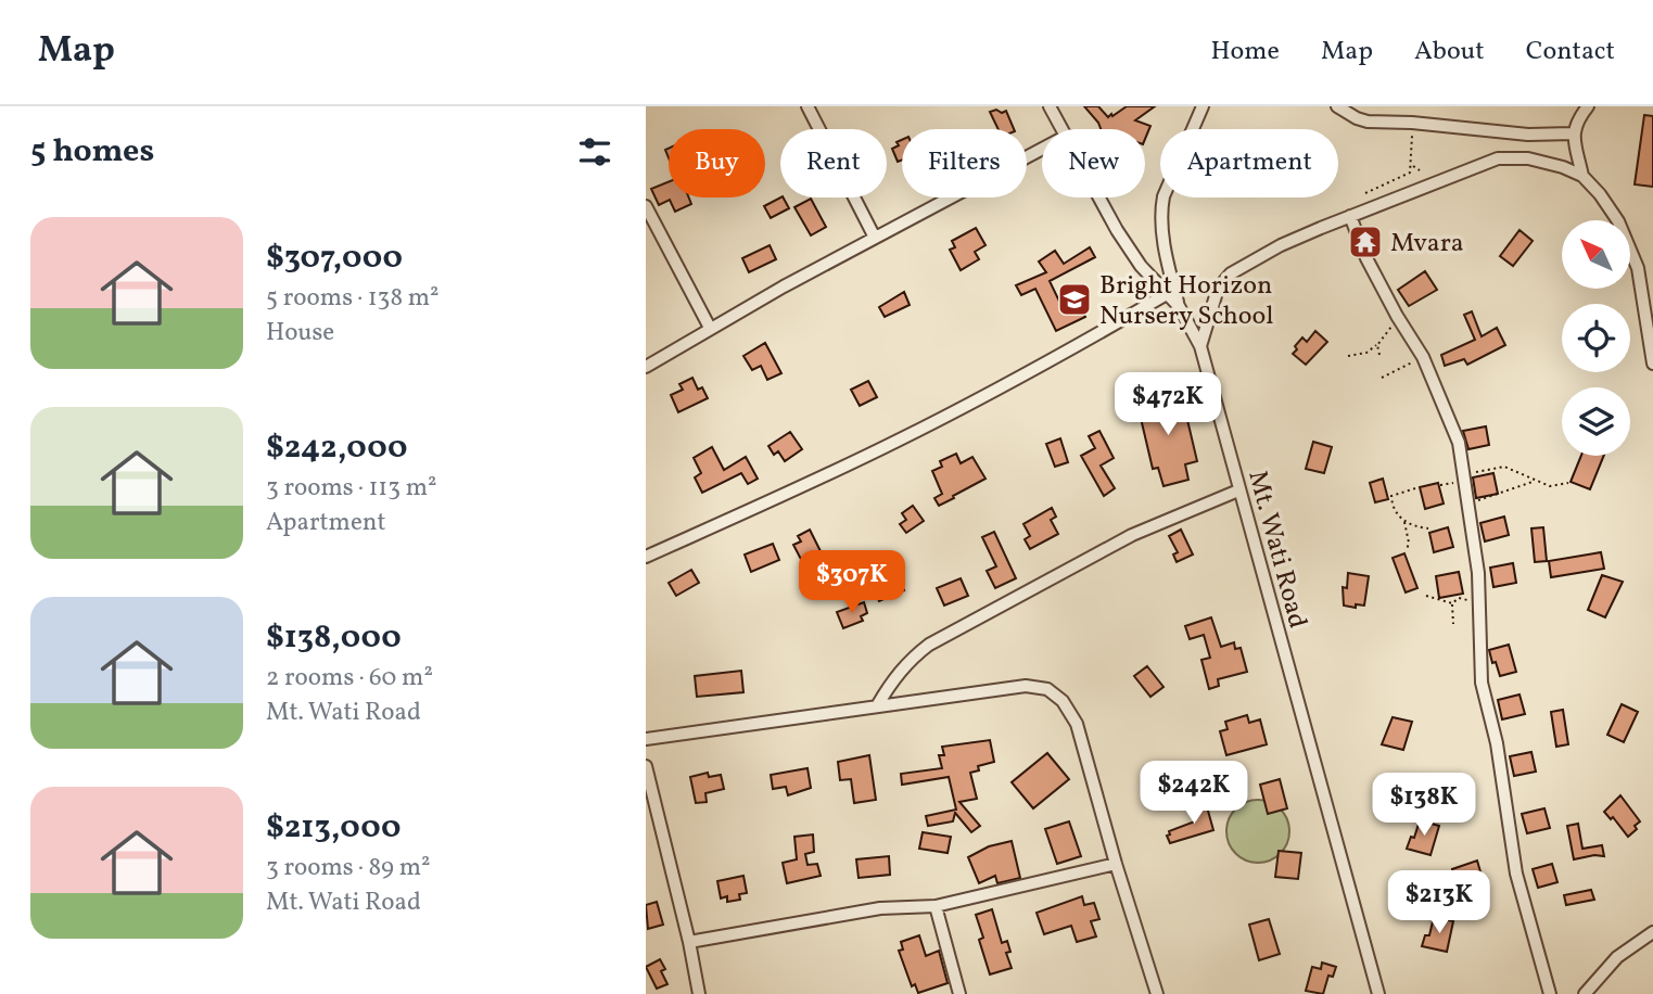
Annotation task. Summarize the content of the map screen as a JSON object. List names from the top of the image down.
{
  "streets": {
    "street": ["Mt. Wati Road"]
  },
  "places": {
    "temple": ["Mvara"],
    "school or university": ["Bright Horizon Nursery School"]
  },
  "north": "top left",
  "page": {
    "header": "Map",
    "nav": [
      "Home",
      "Map",
      "About",
      "Contact"
    ],
    "heading": "5 homes",
    "chip": [
      "Buy",
      "Rent",
      "Filters",
      "New",
      "Apartment"
    ],
    "list": [
      {
        "name": "$307,000",
        "note": "5 rooms · 138 m² · House"
      },
      {
        "name": "$242,000",
        "note": "3 rooms · 113 m² · Apartment"
      },
      {
        "name": "$138,000",
        "note": "2 rooms · 60 m² · Mt. Wati Road"
      },
      {
        "name": "$213,000",
        "note": "3 rooms · 89 m² · Mt. Wati Road"
      }
    ],
    "price": [
      "$472K",
      "$307K",
      "$242K",
      "$138K",
      "$213K"
    ]
  }
}
